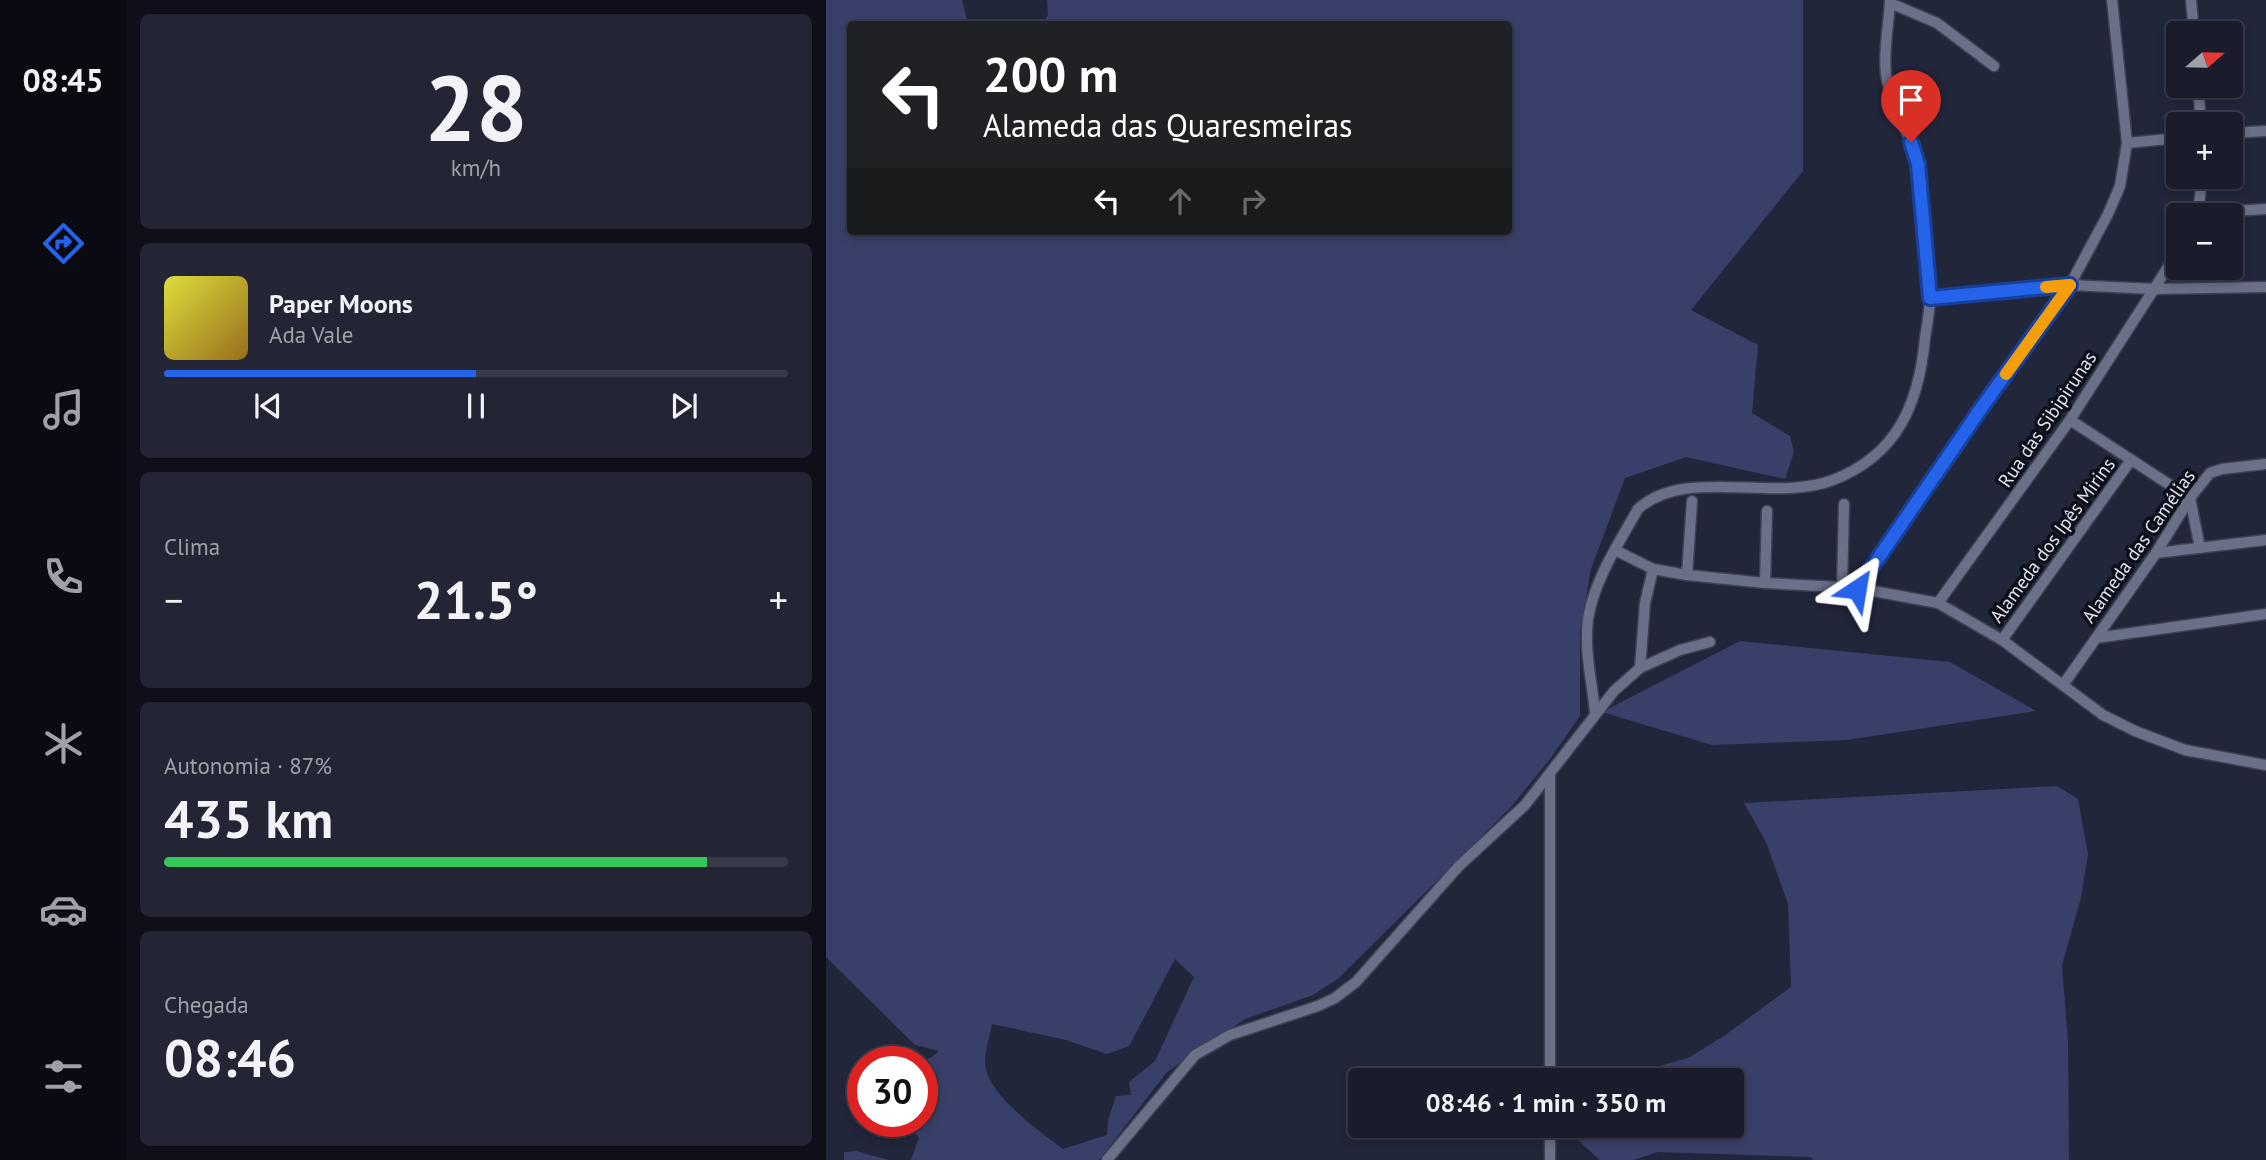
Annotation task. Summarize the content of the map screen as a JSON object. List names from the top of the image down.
{
  "streets": {
    "street": ["Rua das Sibipirunas", "Alameda dos Ipês Mirins", "Alameda das Camélias"]
  },
  "north": "right",
  "page": {
    "tabs": "08:45",
    "tile": [
      ["28", "km/h"],
      "Clima",
      ["Autonomia · 87%", "435 km"],
      ["Chegada", "08:46"]
    ],
    "map_buttons": ["+", "−"],
    "turn": ["200 m", "Alameda das Quaresmeiras"],
    "song": ["Paper Moons", "Ada Vale"],
    "heat": ["−", "21.5°", "+"],
    "limit": "30",
    "trip": "08:46 · 1 min · 350 m"
  }
}
